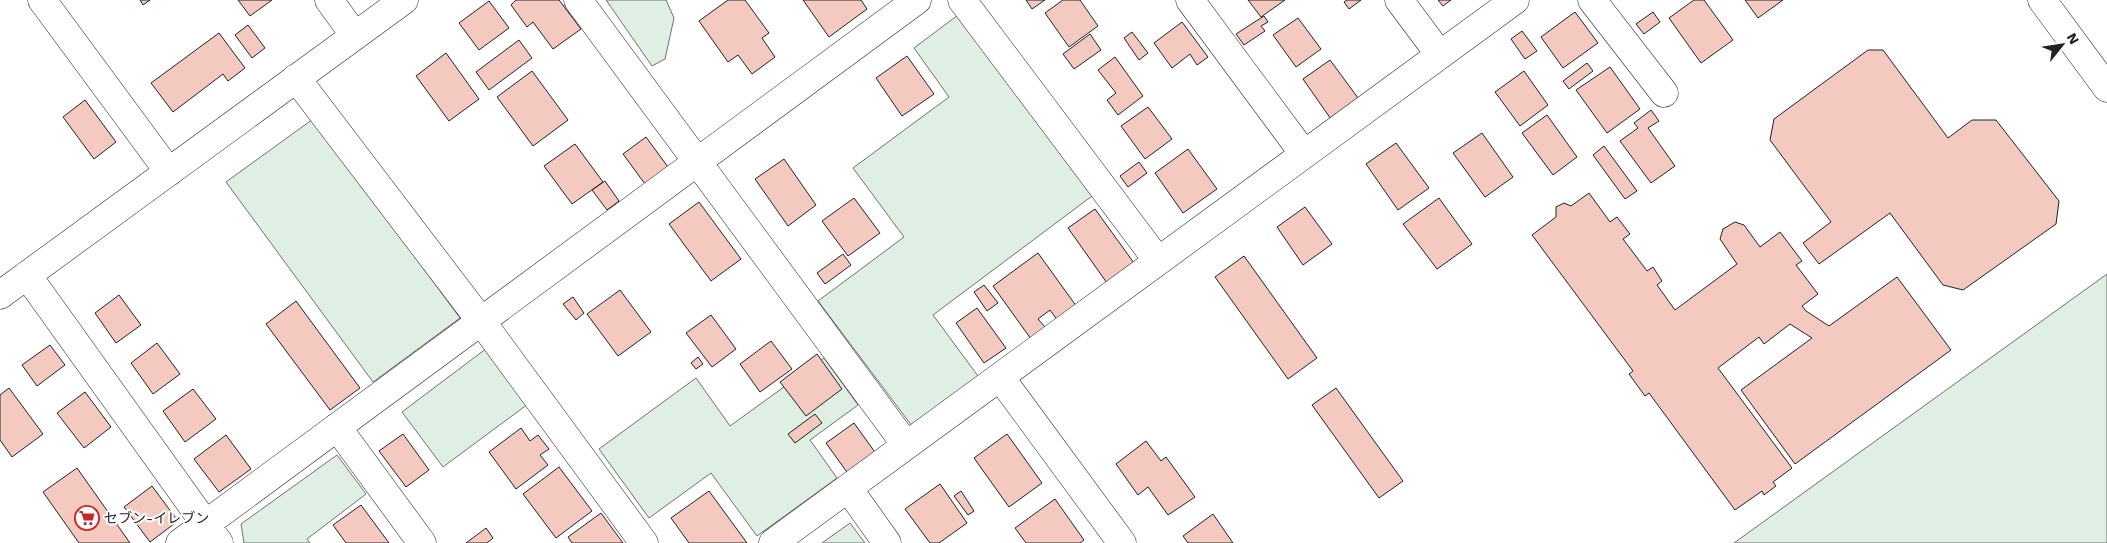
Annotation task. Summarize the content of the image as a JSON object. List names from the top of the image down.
{
  "places": {
    "supermarket": ["セブン-イレブン"]
  },
  "north": "top right"
}
